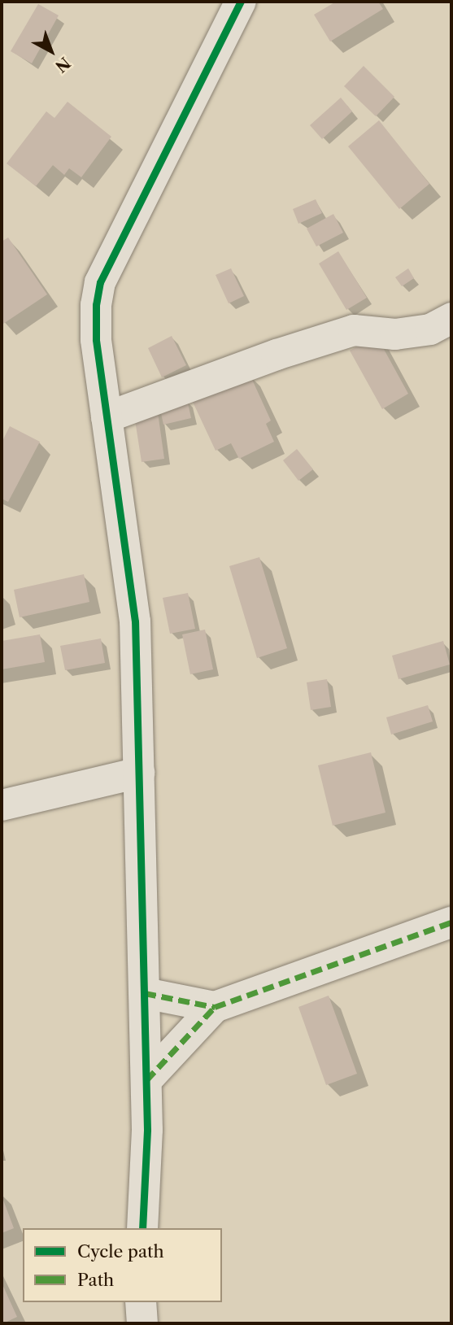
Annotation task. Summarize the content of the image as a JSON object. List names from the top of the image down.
{
  "legend": ["Cycle path", "Path"],
  "north": "bottom right"
}
